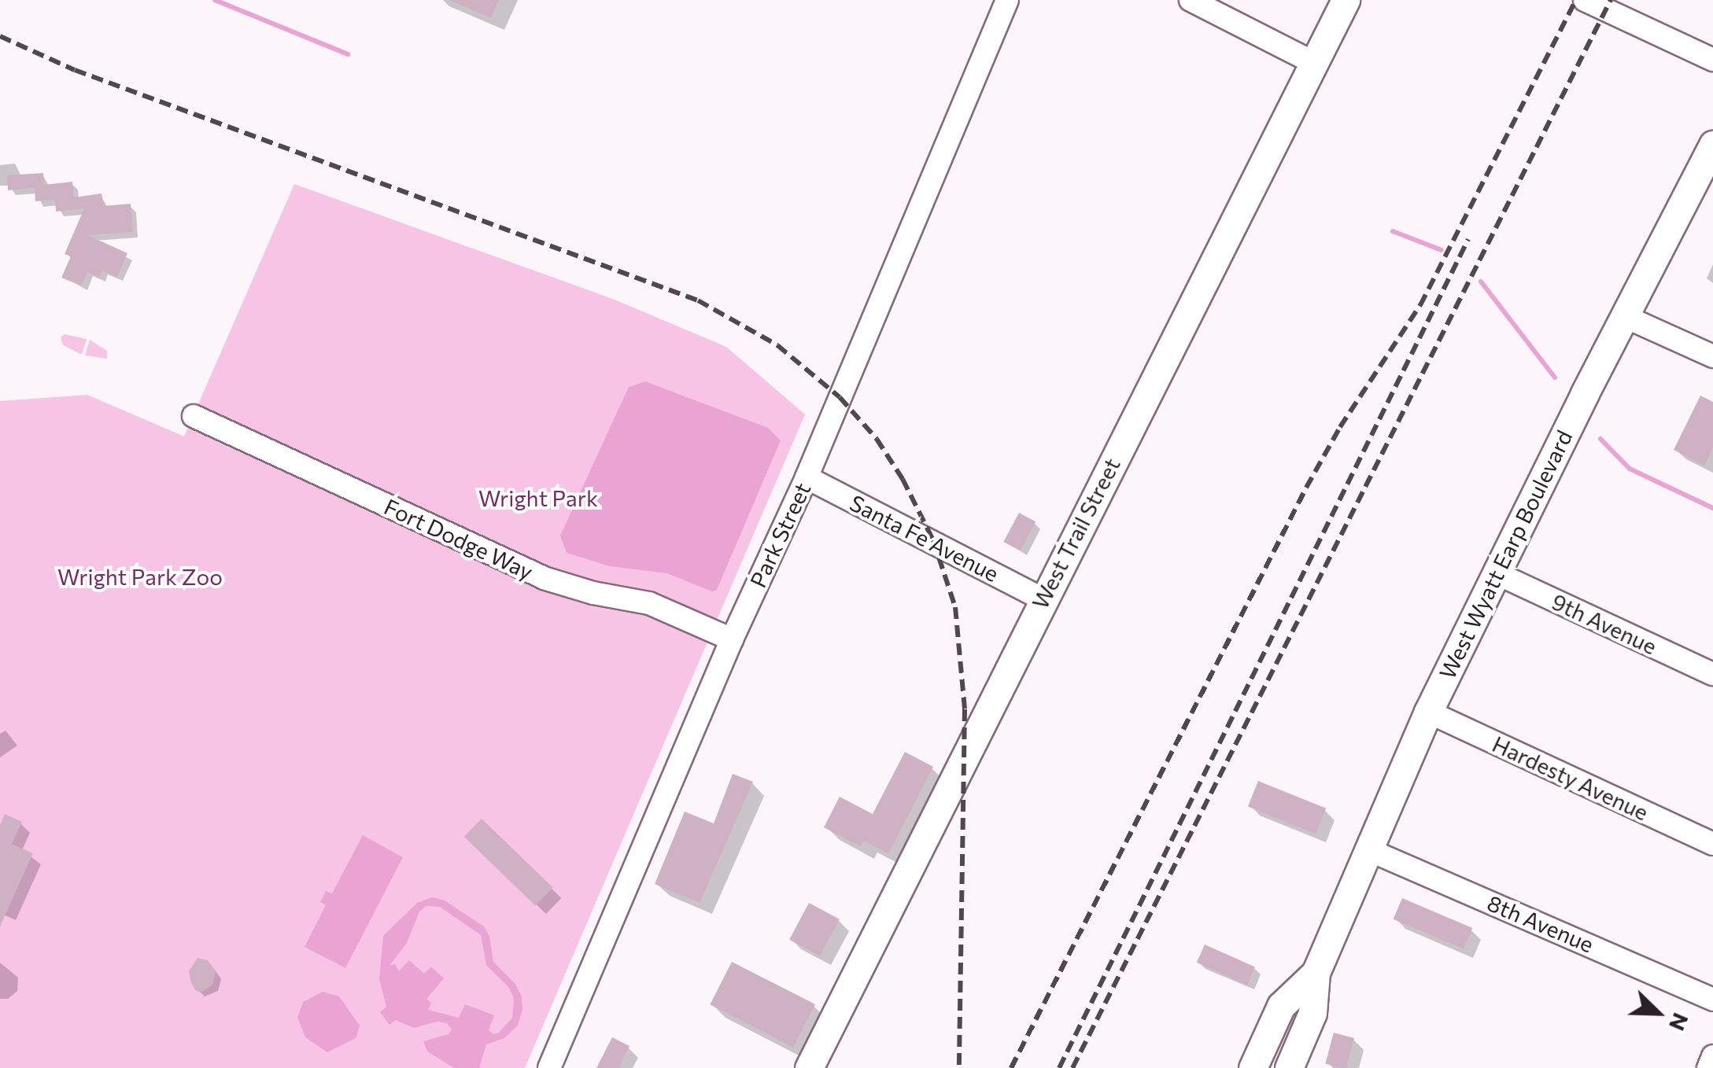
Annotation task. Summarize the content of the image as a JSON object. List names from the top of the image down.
{
  "streets": {
    "main road": ["West Trail Street", "West Wyatt Earp Boulevard"],
    "street": [
      "Park Street",
      "Santa Fe Avenue",
      "Fort Dodge Way",
      "9th Avenue",
      "Hardesty Avenue",
      "8th Avenue"
    ]
  },
  "crossings": [
    ["West Trail Street", "Santa Fe Avenue"],
    ["Park Street", "Santa Fe Avenue"],
    ["Park Street", "Fort Dodge Way"],
    ["West Wyatt Earp Boulevard", "9th Avenue"],
    ["West Wyatt Earp Boulevard", "Hardesty Avenue"],
    ["West Wyatt Earp Boulevard", "8th Avenue"]
  ],
  "parks": ["Wright Park", "Wright Park Zoo"],
  "north": "bottom right"
}
